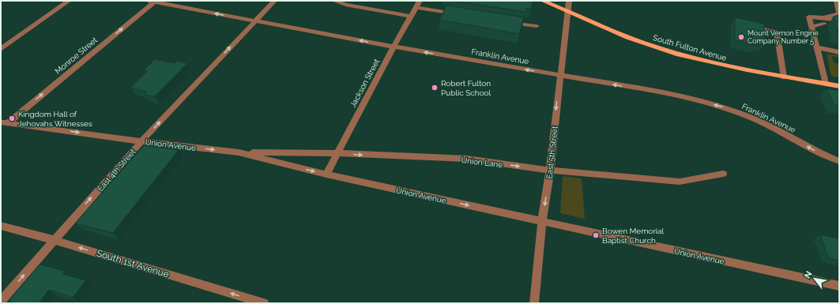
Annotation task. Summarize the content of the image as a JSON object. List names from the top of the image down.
{
  "streets": {
    "main road": ["South Fulton Avenue"],
    "street": [
      "Monroe Street",
      "Franklin Avenue",
      "Jackson Street",
      "Union Avenue",
      "East 5th Street",
      "Union Lane",
      "East 4th Street",
      "South 1st Avenue"
    ]
  },
  "crossings": [
    ["South Fulton Avenue", "East 5th Street"],
    ["Monroe Street", "Franklin Avenue"],
    ["Monroe Street", "Union Avenue"],
    ["Franklin Avenue", "Jackson Street"],
    ["Franklin Avenue", "East 5th Street"],
    ["Franklin Avenue", "East 4th Street"],
    ["Jackson Street", "Union Avenue"],
    ["Jackson Street", "Union Lane"],
    ["Union Avenue", "East 5th Street"],
    ["Union Avenue", "Union Lane"],
    ["Union Avenue", "East 4th Street"],
    ["East 5th Street", "Union Lane"],
    ["East 4th Street", "South 1st Avenue"]
  ],
  "one_way": [
    "Franklin Avenue",
    "Union Avenue",
    "East 5th Street",
    "Union Lane",
    "East 4th Street",
    "South 1st Avenue"
  ],
  "places": [
    "Mount Vernon Engine Company Number 5",
    "Robert Fulton Public School",
    "Kingdom Hall of Jehovahs Witnesses",
    "Bowen Memorial Baptist Church"
  ],
  "north": "top left"
}
